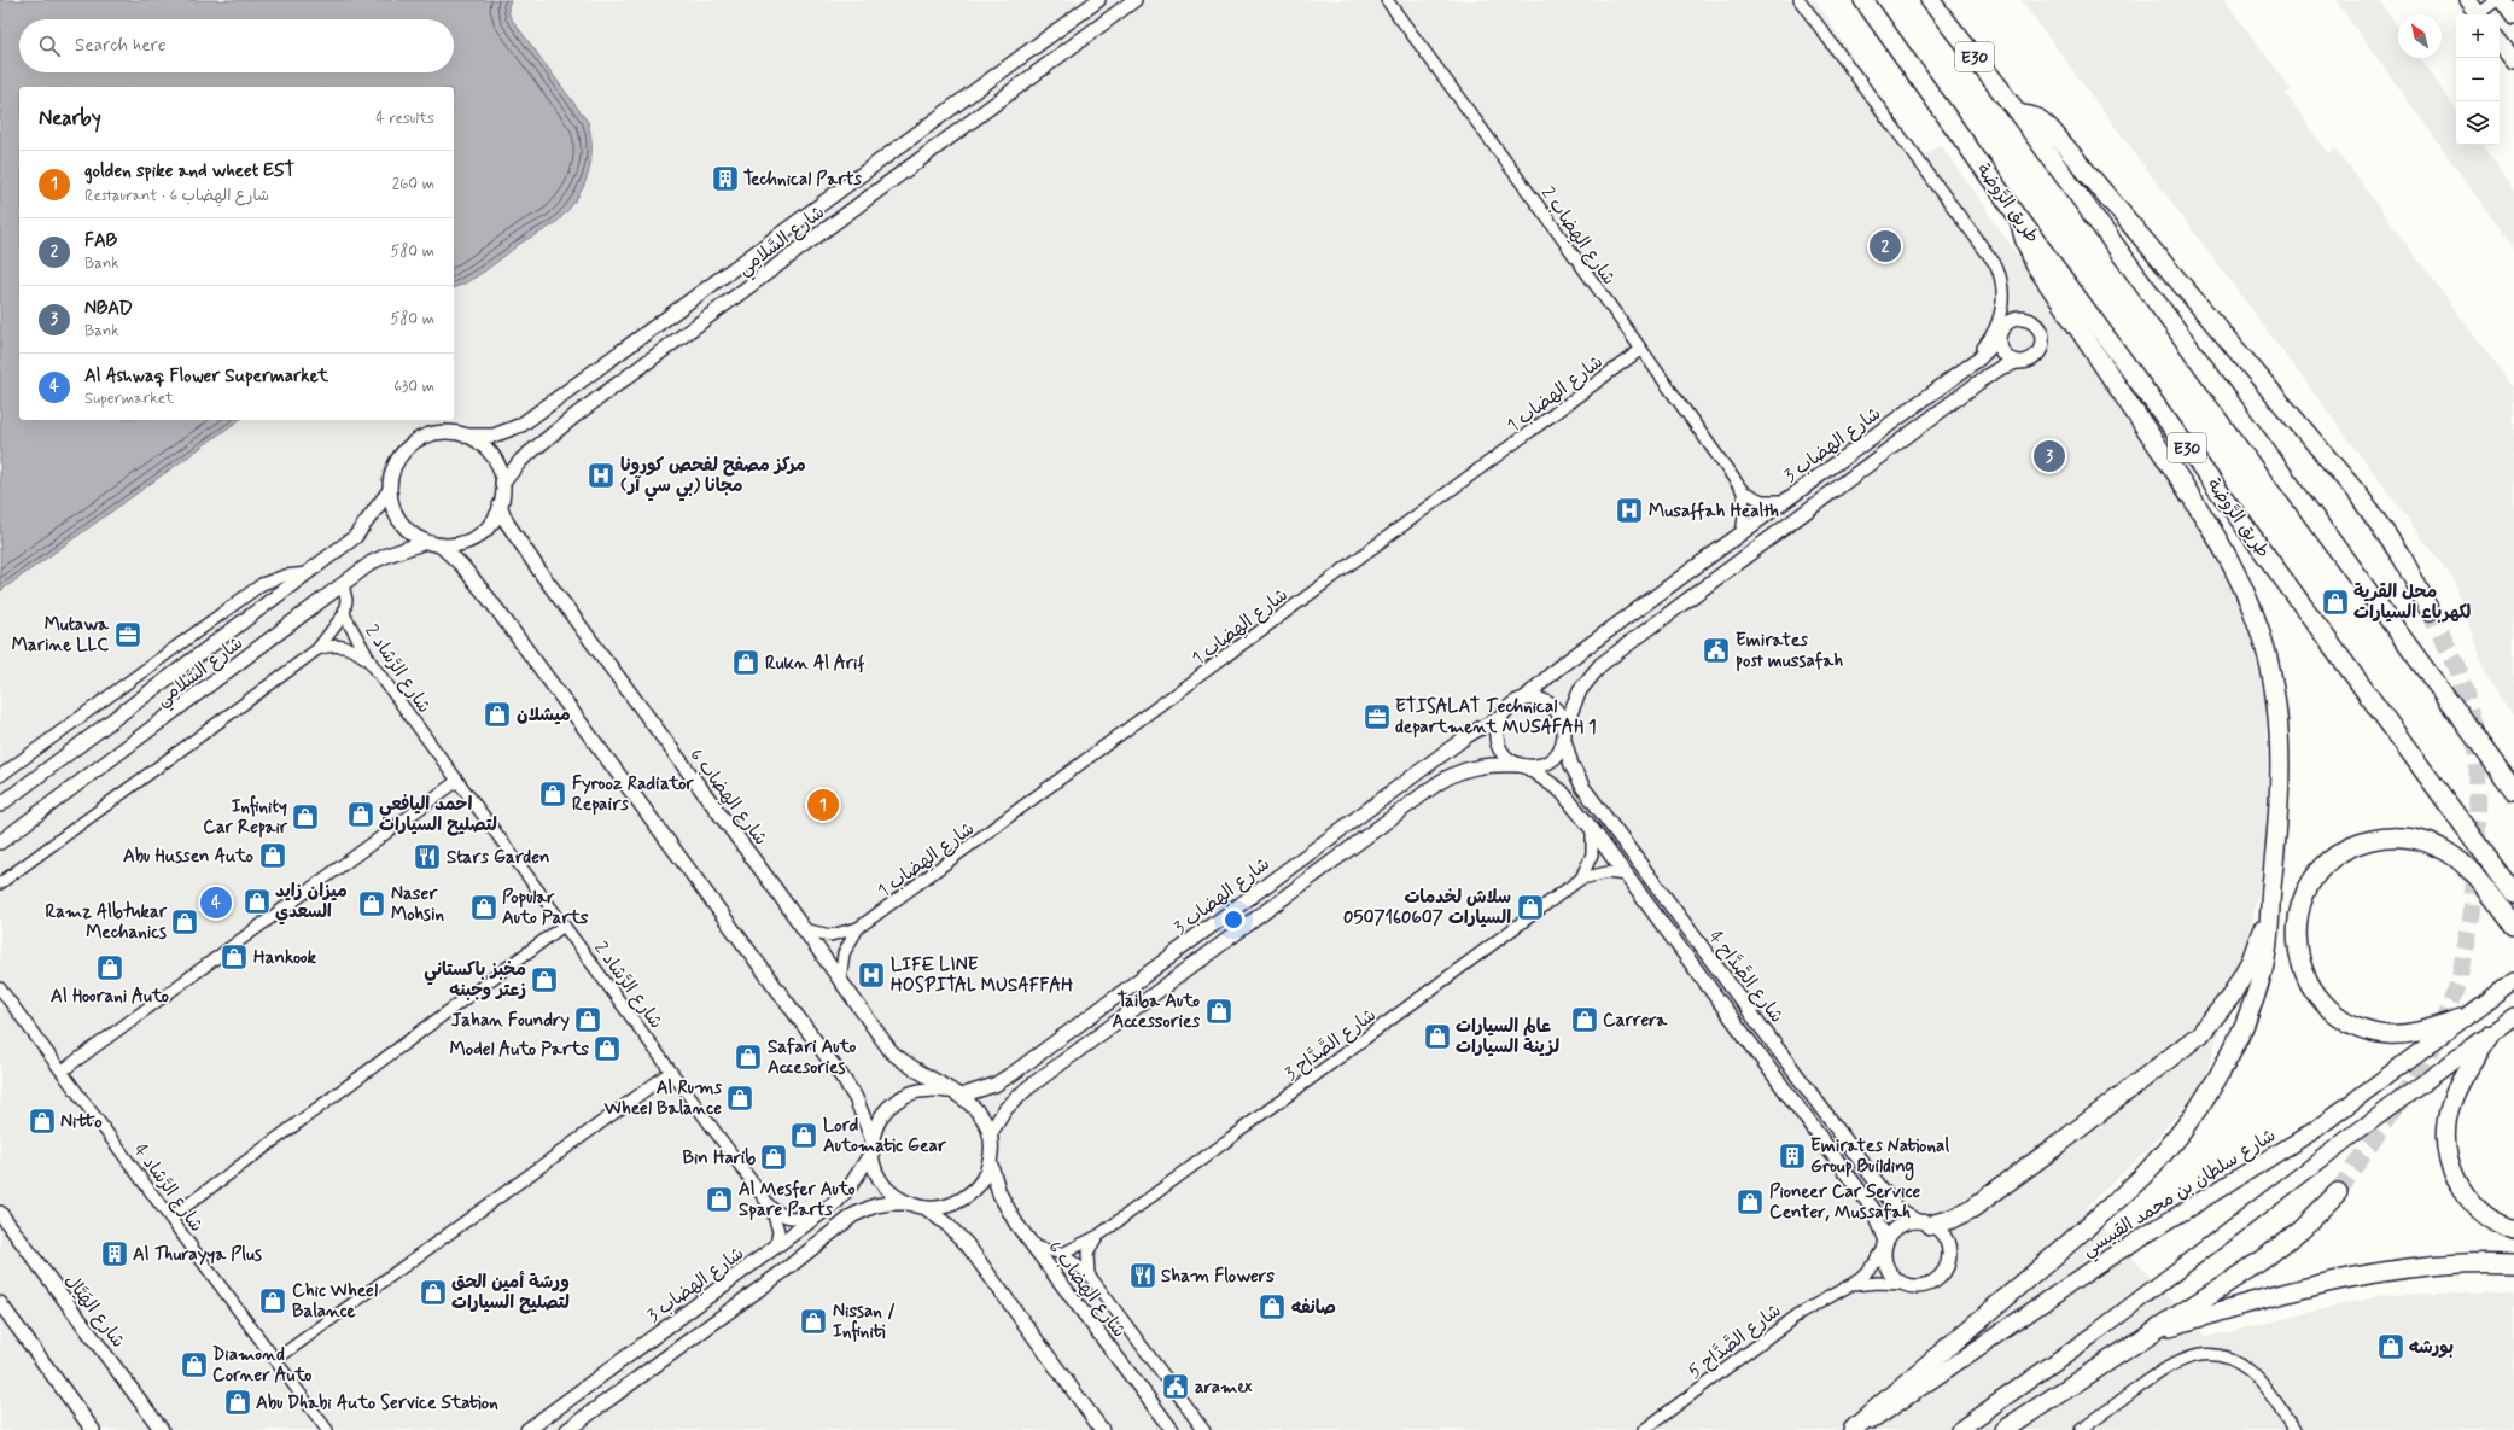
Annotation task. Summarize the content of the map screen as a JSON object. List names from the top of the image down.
{
  "streets": {
    "highway": ["E30", "طريق الرَّوضة"],
    "main road": ["شارع سلطان بن محمد القبيسي"],
    "street": [
      "شارع الهِضاب 2",
      "شارع السَّلامِي",
      "شارع الهِضاب 1",
      "شارع الهِضاب 3",
      "شارع الرَّشاد 2",
      "شارع الهِضاب 6",
      "شارع الصَّدَّاح 4",
      "شارع الصَّدَّاح 3",
      "شارع الرَّشاد 4",
      "شارع الهَيَّال",
      "شارع الصَّدَّاح 5"
    ]
  },
  "crossings": [
    ["شارع الهِضاب 2", "شارع الهِضاب 1"],
    ["شارع السَّلامِي", "شارع الرَّشاد 2"],
    ["شارع السَّلامِي", "شارع الهِضاب 6"],
    ["شارع الهِضاب 1", "شارع الهِضاب 6"],
    ["شارع الهِضاب 3", "شارع الرَّشاد 2"],
    ["شارع الهِضاب 3", "شارع الهِضاب 6"],
    ["شارع الهِضاب 3", "شارع الصَّدَّاح 4"],
    ["شارع الصَّدَّاح 4", "شارع الصَّدَّاح 3"],
    ["شارع الصَّدَّاح 4", "شارع الصَّدَّاح 5"]
  ],
  "places": {
    "building": ["Technical Parts", "Emirates National Group Building", "Al Thurayya Plus"],
    "hospital": ["مركز مصفح لفحص كورونا (بي سي آر) مجانا", "Musaffah Health", "LIFE LINE HOSPITAL MUSAFFAH"],
    "shop": [
      "محل القرية لكهرباء السيارات",
      "Rukn Al Arif",
      "ميشلان",
      "Fyrooz Radiator Repairs",
      "احمد اليافعي لتصليح السيارات",
      "Infinity Car Repair",
      "Abu Hussen Auto",
      "ميزان زايد السعدي",
      "Naser Mohsin",
      "Popular Auto Parts",
      "سلاش لخدمات السيارات 0507160607",
      "Ramz Albtukar Mechanics",
      "Hankook",
      "Al Hoorani Auto",
      "مخبز باكستاني زعتر وجبنه",
      "Taiba Auto Accessories",
      "Jahan Foundry",
      "Carrera",
      "عالم السيارات لزينة السيارات",
      "Model Auto Parts",
      "Safari Auto Accesories",
      "Al Rums Wheel Balance",
      "Nitto",
      "Lord Automatic Gear",
      "Bin Harib",
      "Al Mesfer Auto Spare Parts",
      "Pioneer Car Service Center, Mussafah",
      "ورشة أمين الحق لتصليح السيارات",
      "Chic Wheel Balance",
      "صانفه",
      "Nissan / Infiniti",
      "بورشه",
      "Diamond Corner Auto",
      "Abu Dhabi Auto Service Station"
    ],
    "office": ["Mutawa Marine LLC", "ETISALAT Technical department MUSAFAH 1"],
    "public building": ["Emirates post mussafah", "aramex"],
    "restaurant": ["Stars Garden", "Sham Flowers"]
  },
  "north": "top left",
  "page": {
    "map_buttons": ["+", "−"],
    "search": "Search here",
    "heading": ["Nearby", "4 results"],
    "list": [
      {
        "mark": "1",
        "name": "golden spike and wheet EST",
        "note": "Restaurant · شارع الهِضاب 6",
        "value": "260 m"
      },
      {
        "mark": "2",
        "name": "FAB",
        "note": "Bank",
        "value": "580 m"
      },
      {
        "mark": "3",
        "name": "NBAD",
        "note": "Bank",
        "value": "580 m"
      },
      {
        "mark": "4",
        "name": "Al Ashwaq Flower Supermarket",
        "note": "Supermarket",
        "value": "630 m"
      }
    ],
    "pins": [
      "2",
      "3",
      "1",
      "4"
    ]
  }
}
